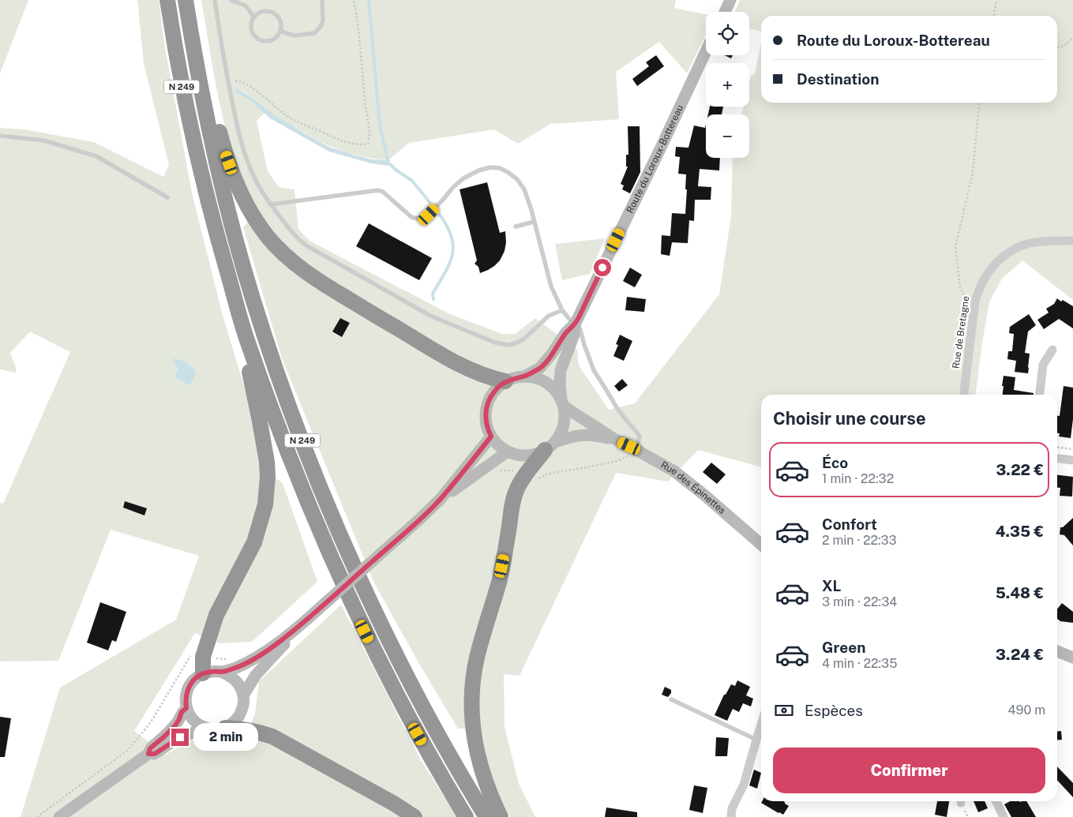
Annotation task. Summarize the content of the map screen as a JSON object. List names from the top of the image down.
{
  "streets": {
    "highway": ["N 249"],
    "main road": ["Route du Loroux-Bottereau", "Rue des Épinettes"],
    "street": ["Rue de Bretagne"]
  },
  "crossings": [
    ["Route du Loroux-Bottereau", "Rue des Épinettes"]
  ],
  "page": {
    "map_buttons": ["+", "−"],
    "banner": ["Route du Loroux-Bottereau", "Destination"],
    "heading": "Choisir une course",
    "list": [
      {
        "name": "Éco",
        "note": "1 min · 22:32",
        "value": "3.22 €"
      },
      {
        "name": "Confort",
        "note": "2 min · 22:33",
        "value": "4.35 €"
      },
      {
        "name": "XL",
        "note": "3 min · 22:34",
        "value": "5.48 €"
      },
      {
        "name": "Green",
        "note": "4 min · 22:35",
        "value": "3.24 €"
      }
    ],
    "pay": ["Espèces", "490 m"],
    "bubble": "2 min",
    "buttons": "Confirmer"
  }
}
